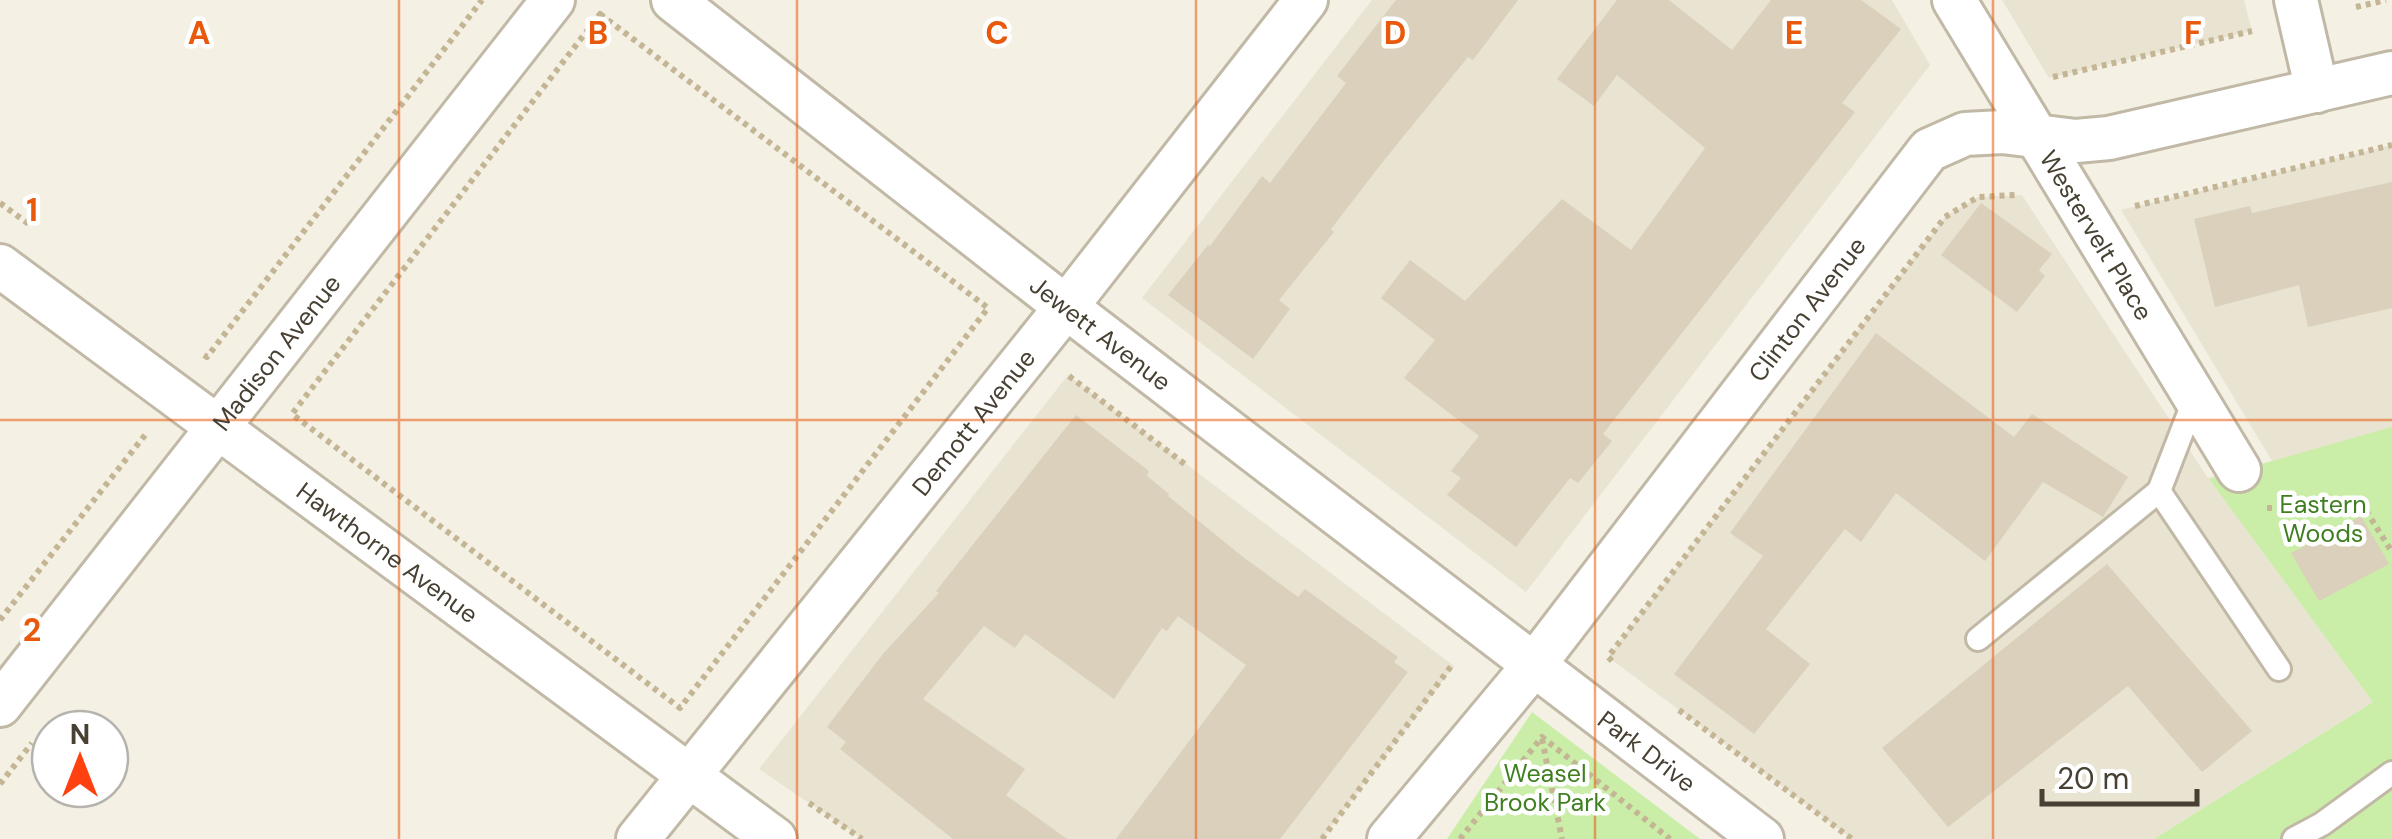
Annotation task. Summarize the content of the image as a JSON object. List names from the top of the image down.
{
  "streets": {
    "street": [
      "Westervelt Place",
      "Clinton Avenue",
      "Jewett Avenue",
      "Madison Avenue",
      "Demott Avenue",
      "Hawthorne Avenue",
      "Park Drive"
    ]
  },
  "crossings": [
    ["Westervelt Place", "Clinton Avenue"],
    ["Clinton Avenue", "Jewett Avenue"],
    ["Clinton Avenue", "Park Drive"],
    ["Jewett Avenue", "Demott Avenue"],
    ["Jewett Avenue", "Park Drive"],
    ["Madison Avenue", "Hawthorne Avenue"],
    ["Demott Avenue", "Hawthorne Avenue"]
  ],
  "parks": ["Eastern Woods", "Weasel Brook Park"],
  "scale_bar": "20 m",
  "north": "top",
  "grid": {
    "columns": [
      "A",
      "B",
      "C",
      "D",
      "E",
      "F"
    ],
    "rows": ["1", "2"]
  }
}
